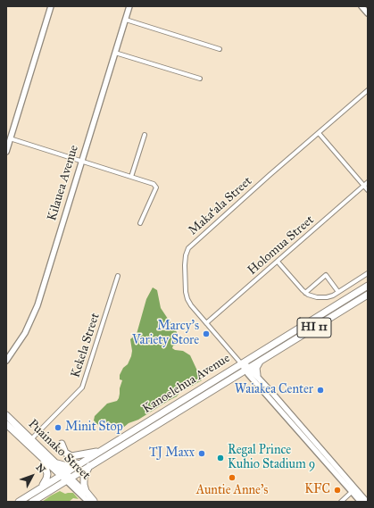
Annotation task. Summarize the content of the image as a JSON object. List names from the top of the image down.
{
  "streets": {
    "highway": ["HI 11", "Kanoelehua Avenue", "Puainako Street"],
    "street": [
      "Kilauea Avenue",
      "Maka‘ala Street",
      "Holomua Street",
      "Kekela Street"
    ]
  },
  "crossings": [
    ["Maka‘ala Street", "Holomua Street"],
    ["Maka‘ala Street", "Kanoelehua Avenue"],
    ["Kekela Street", "Puainako Street"],
    ["Kanoelehua Avenue", "Puainako Street"]
  ],
  "places": [
    "Marcy’s Variety Store",
    "Waiakea Center",
    "Minit Stop",
    "TJ Maxx",
    "Regal Prince Kuhio Stadium 9",
    "Auntie Anne's",
    "KFC"
  ],
  "north": "top right"
}
